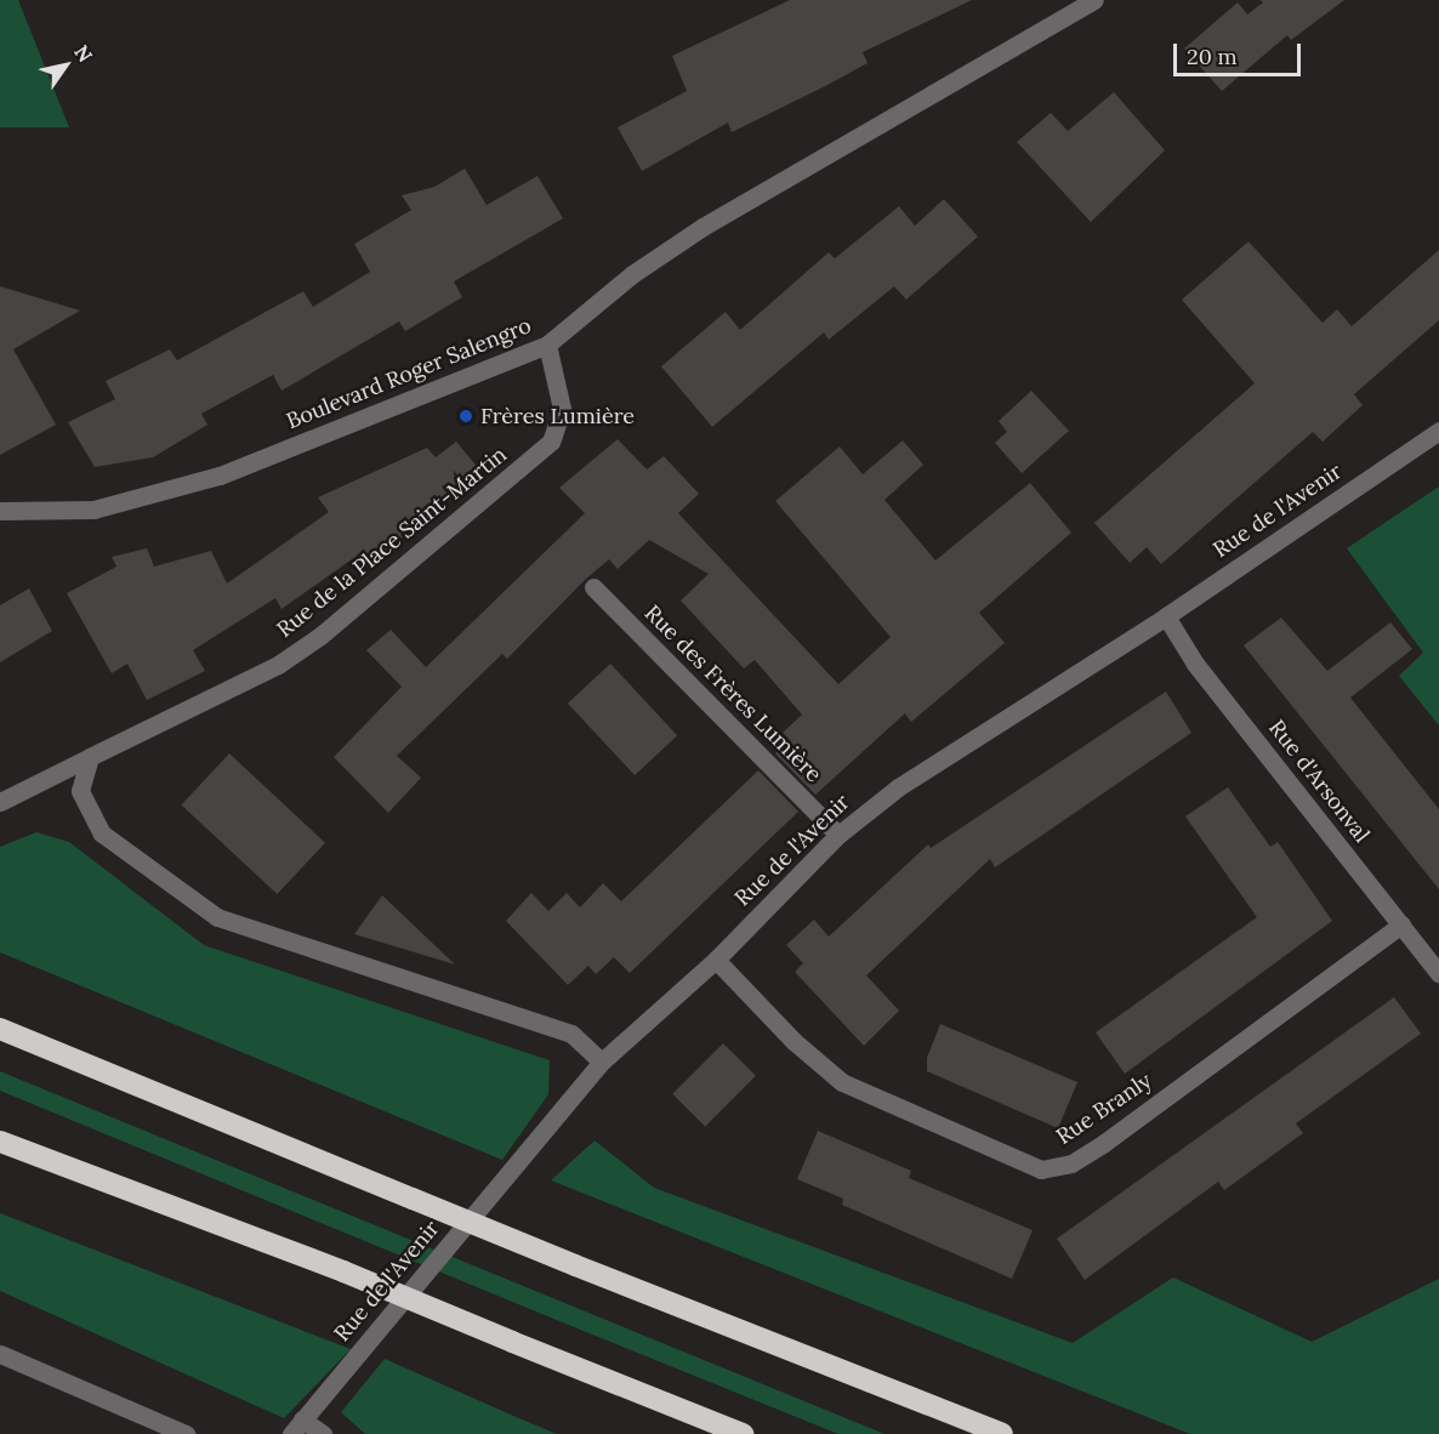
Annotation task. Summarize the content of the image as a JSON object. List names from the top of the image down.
{
  "streets": {
    "street": [
      "Boulevard Roger Salengro",
      "Rue de l'Avenir",
      "Rue de la Place Saint-Martin",
      "Rue des Frères Lumière",
      "Rue d'Arsonval",
      "Rue Branly"
    ]
  },
  "crossings": [
    ["Boulevard Roger Salengro", "Rue de la Place Saint-Martin"],
    ["Rue de l'Avenir", "Rue des Frères Lumière"],
    ["Rue de l'Avenir", "Rue d'Arsonval"],
    ["Rue de l'Avenir", "Rue Branly"],
    ["Rue d'Arsonval", "Rue Branly"]
  ],
  "places": ["Frères Lumière"],
  "scale_bar": "20 m",
  "north": "top right"
}
